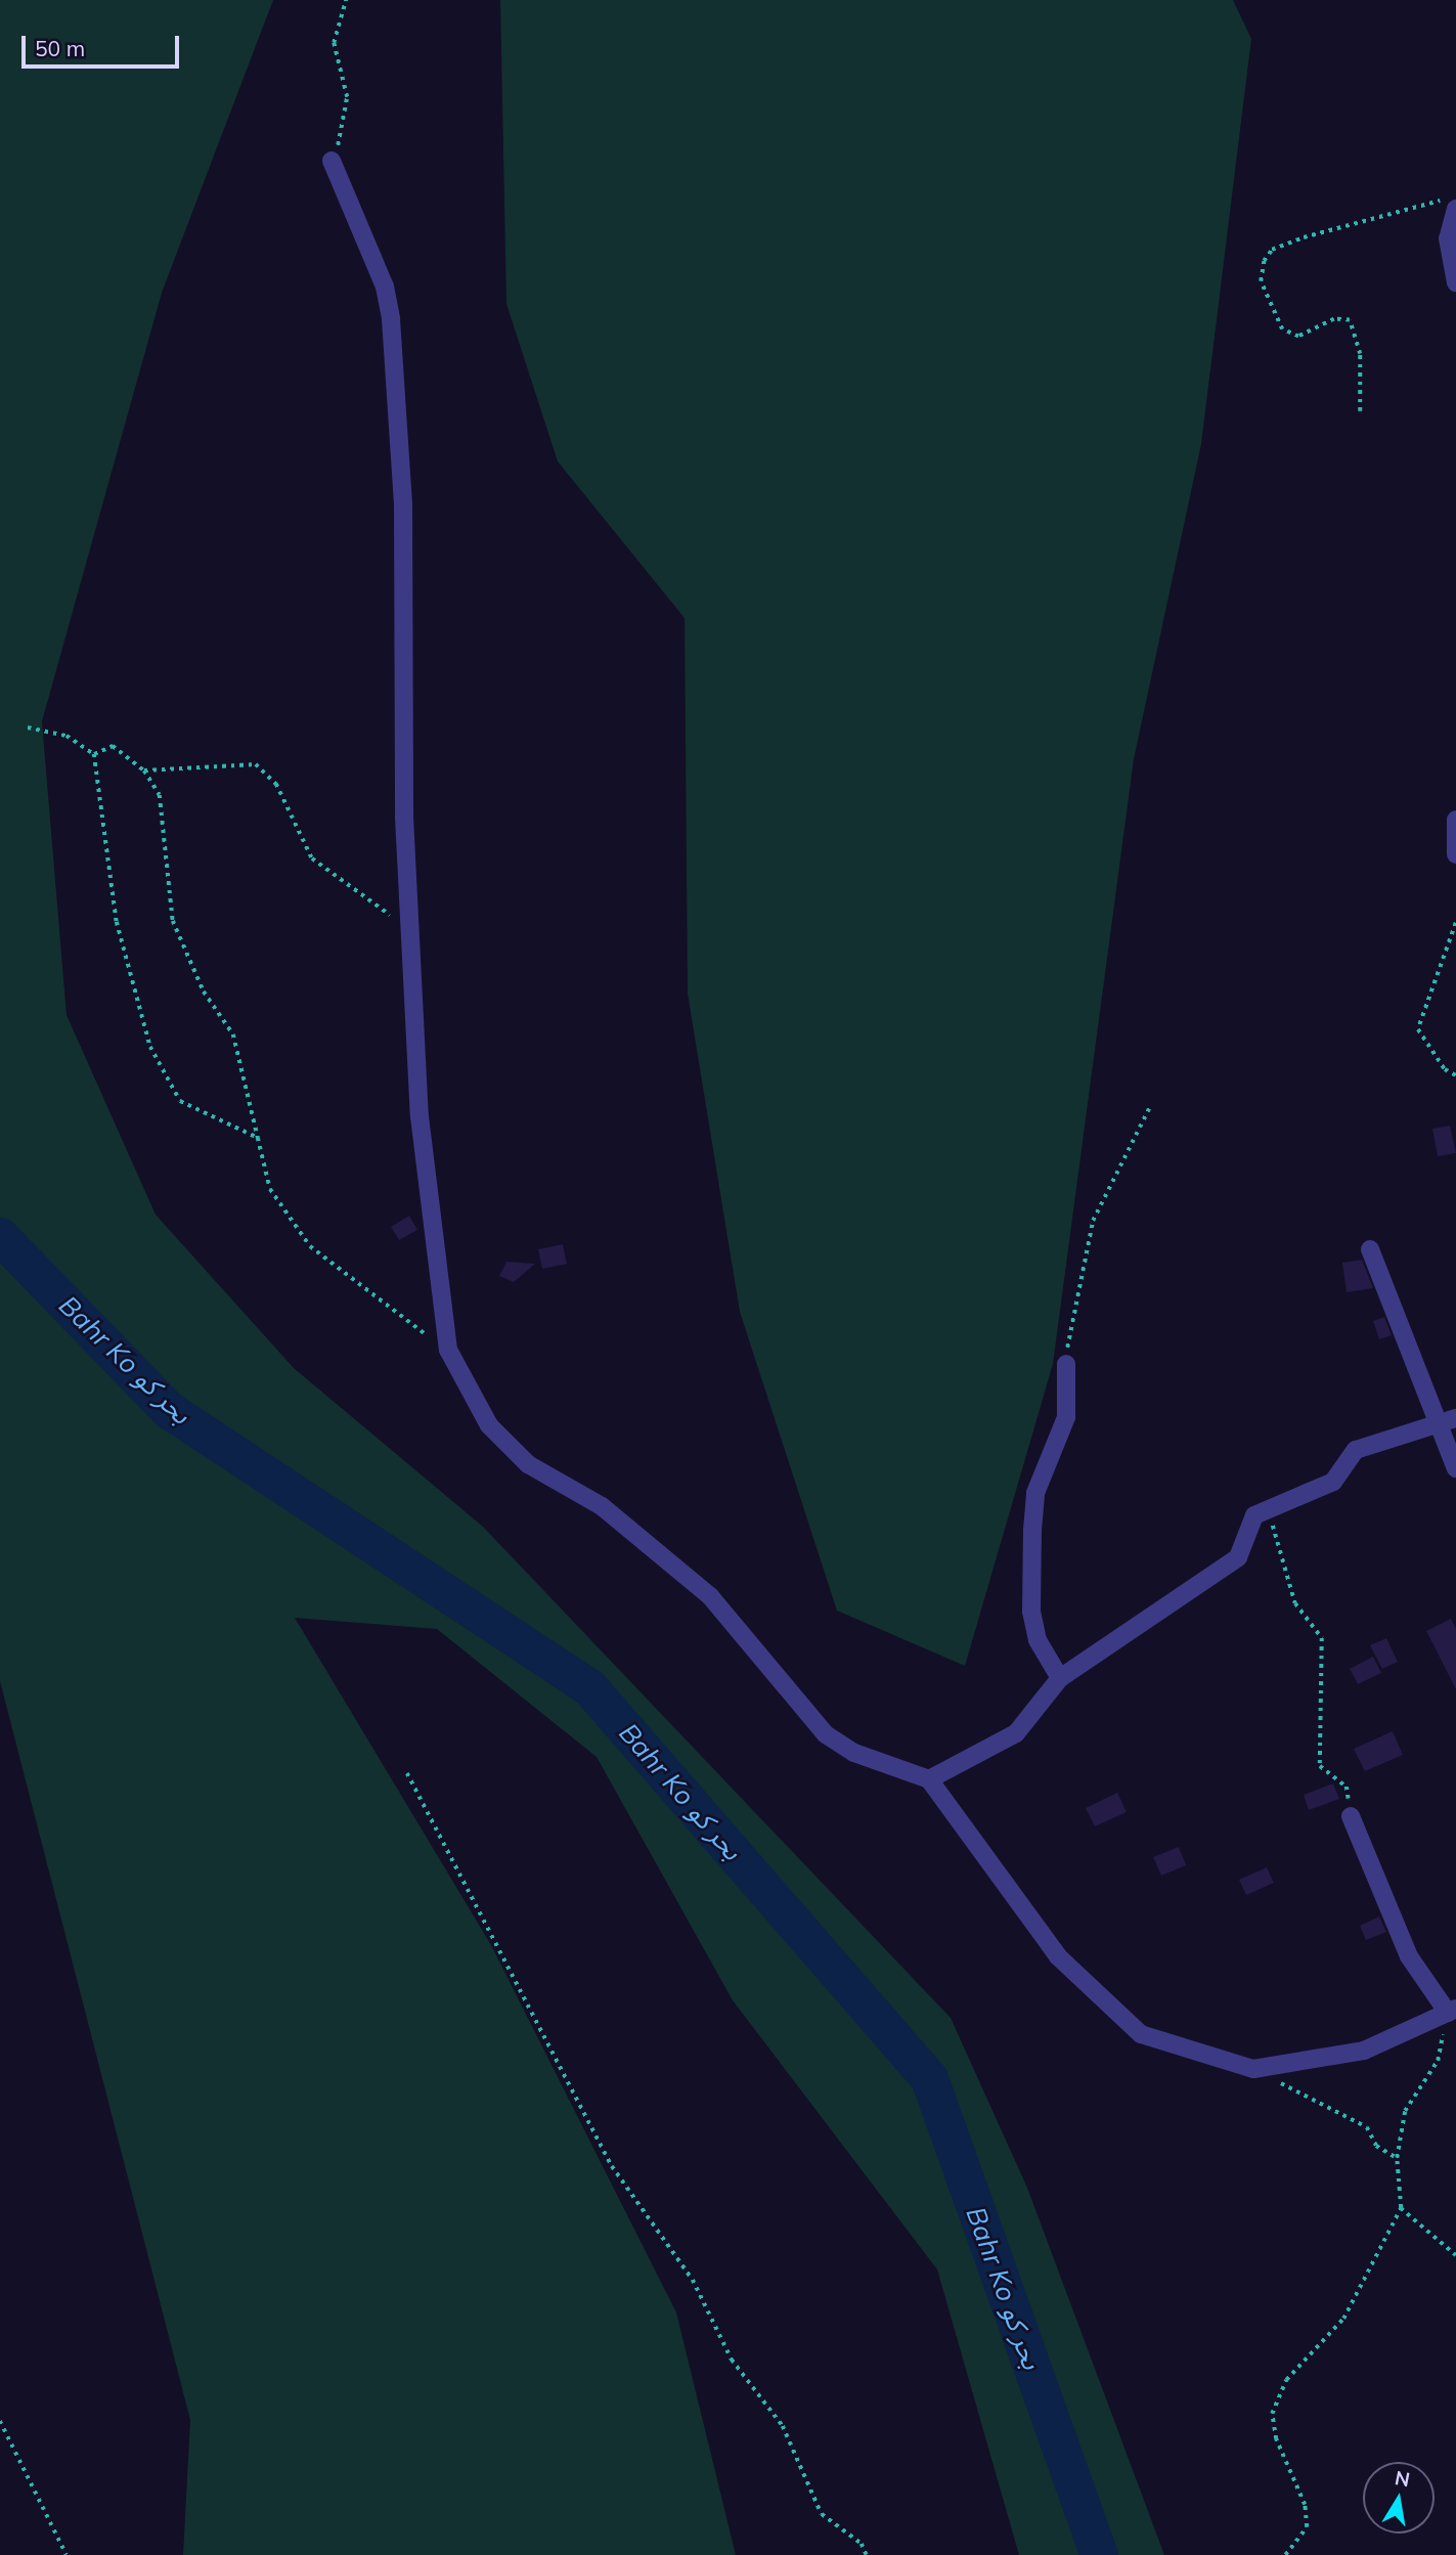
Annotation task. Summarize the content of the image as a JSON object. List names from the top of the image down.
{
  "water": ["Bahr Ko بحر كو"],
  "scale_bar": "50 m",
  "north": "top"
}
